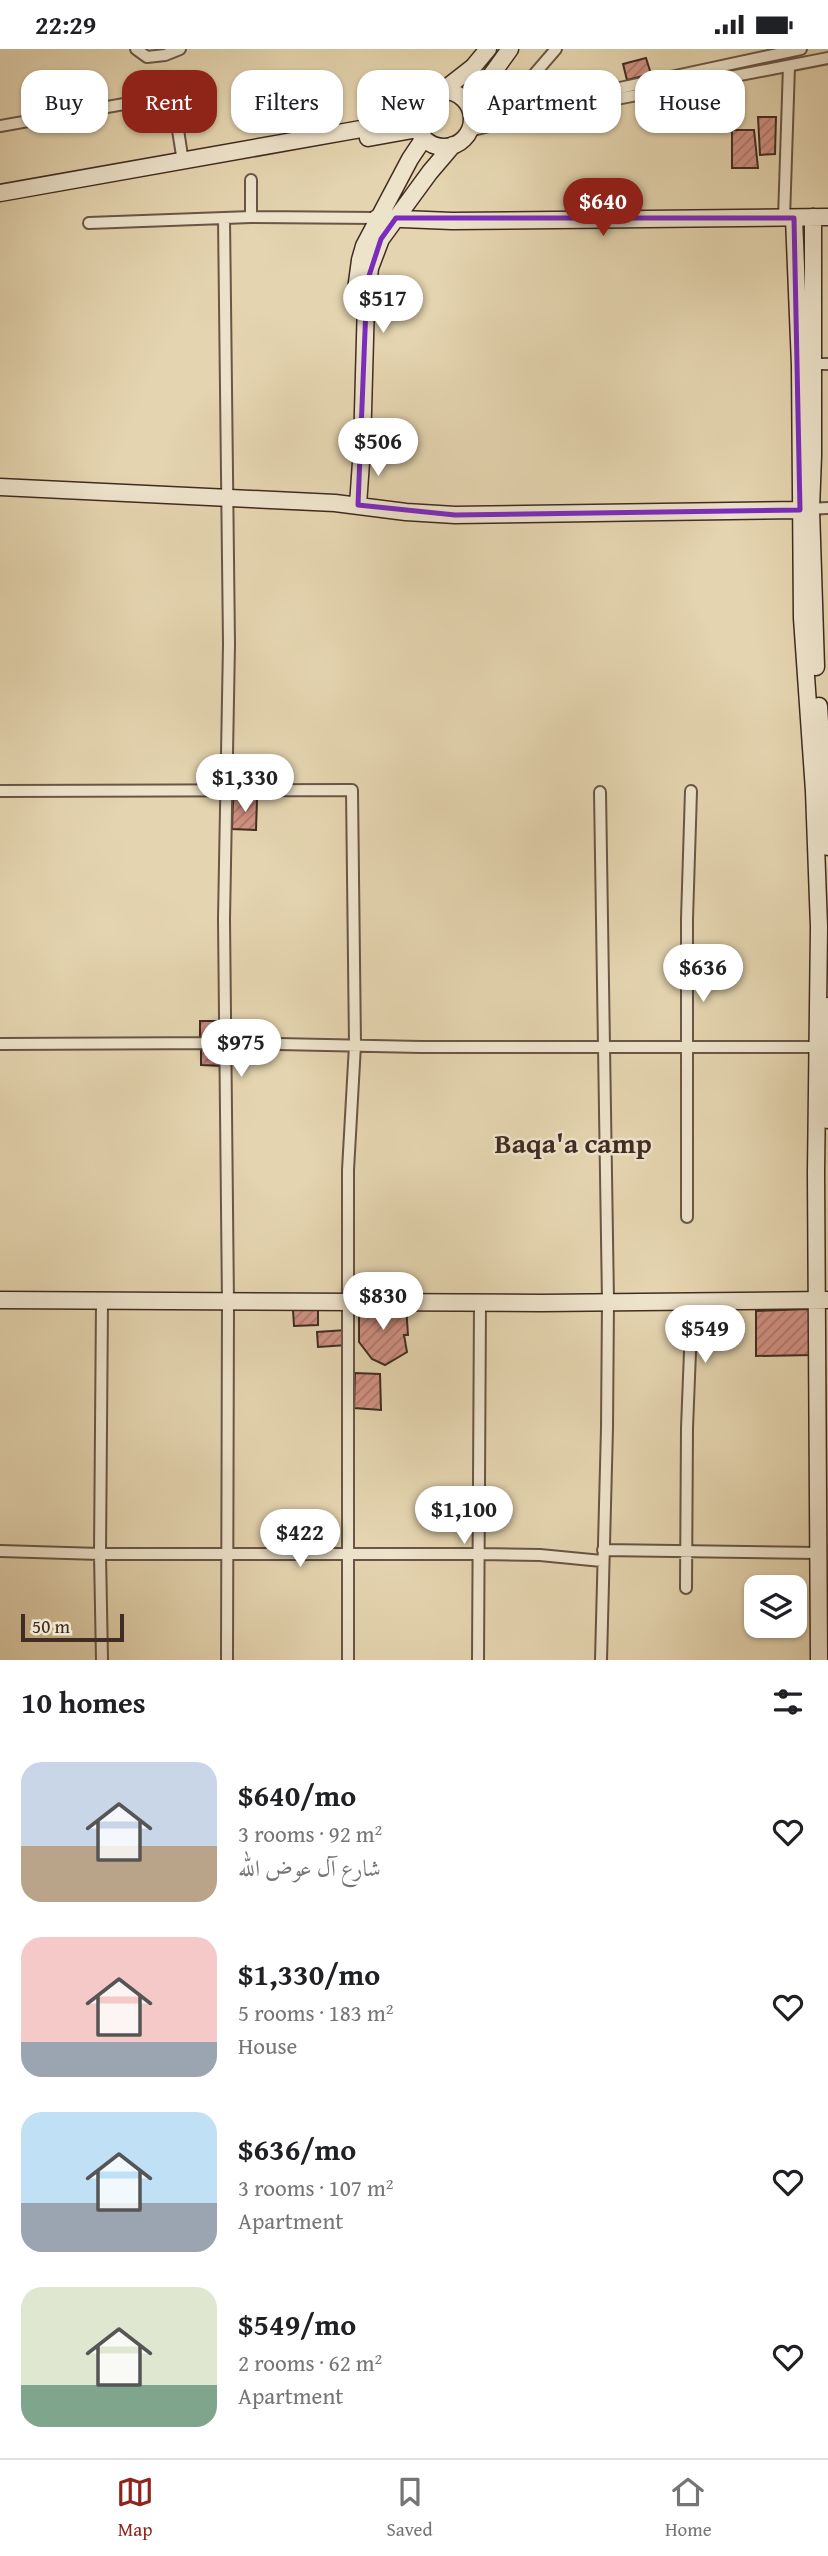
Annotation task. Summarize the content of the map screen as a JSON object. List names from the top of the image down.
{
  "districts": ["Baqa'a camp"],
  "scale_bar": "50 m",
  "page": {
    "status": "22:29",
    "chip": [
      "Buy",
      "Rent",
      "Filters",
      "New",
      "Apartment",
      "House"
    ],
    "price": [
      "$640",
      "$517",
      "$506",
      "$1,330",
      "$636",
      "$975",
      "$830",
      "$549",
      "$1,100",
      "$422"
    ],
    "scale": "50 m",
    "heading": "10 homes",
    "list": [
      {
        "name": "$640/mo",
        "note": "3 rooms · 92 m² · شارع آل عوض الله"
      },
      {
        "name": "$1,330/mo",
        "note": "5 rooms · 183 m² · House"
      },
      {
        "name": "$636/mo",
        "note": "3 rooms · 107 m² · Apartment"
      },
      {
        "name": "$549/mo",
        "note": "2 rooms · 62 m² · Apartment"
      }
    ],
    "tabs": ["Map", "Saved", "Home"]
  }
}
